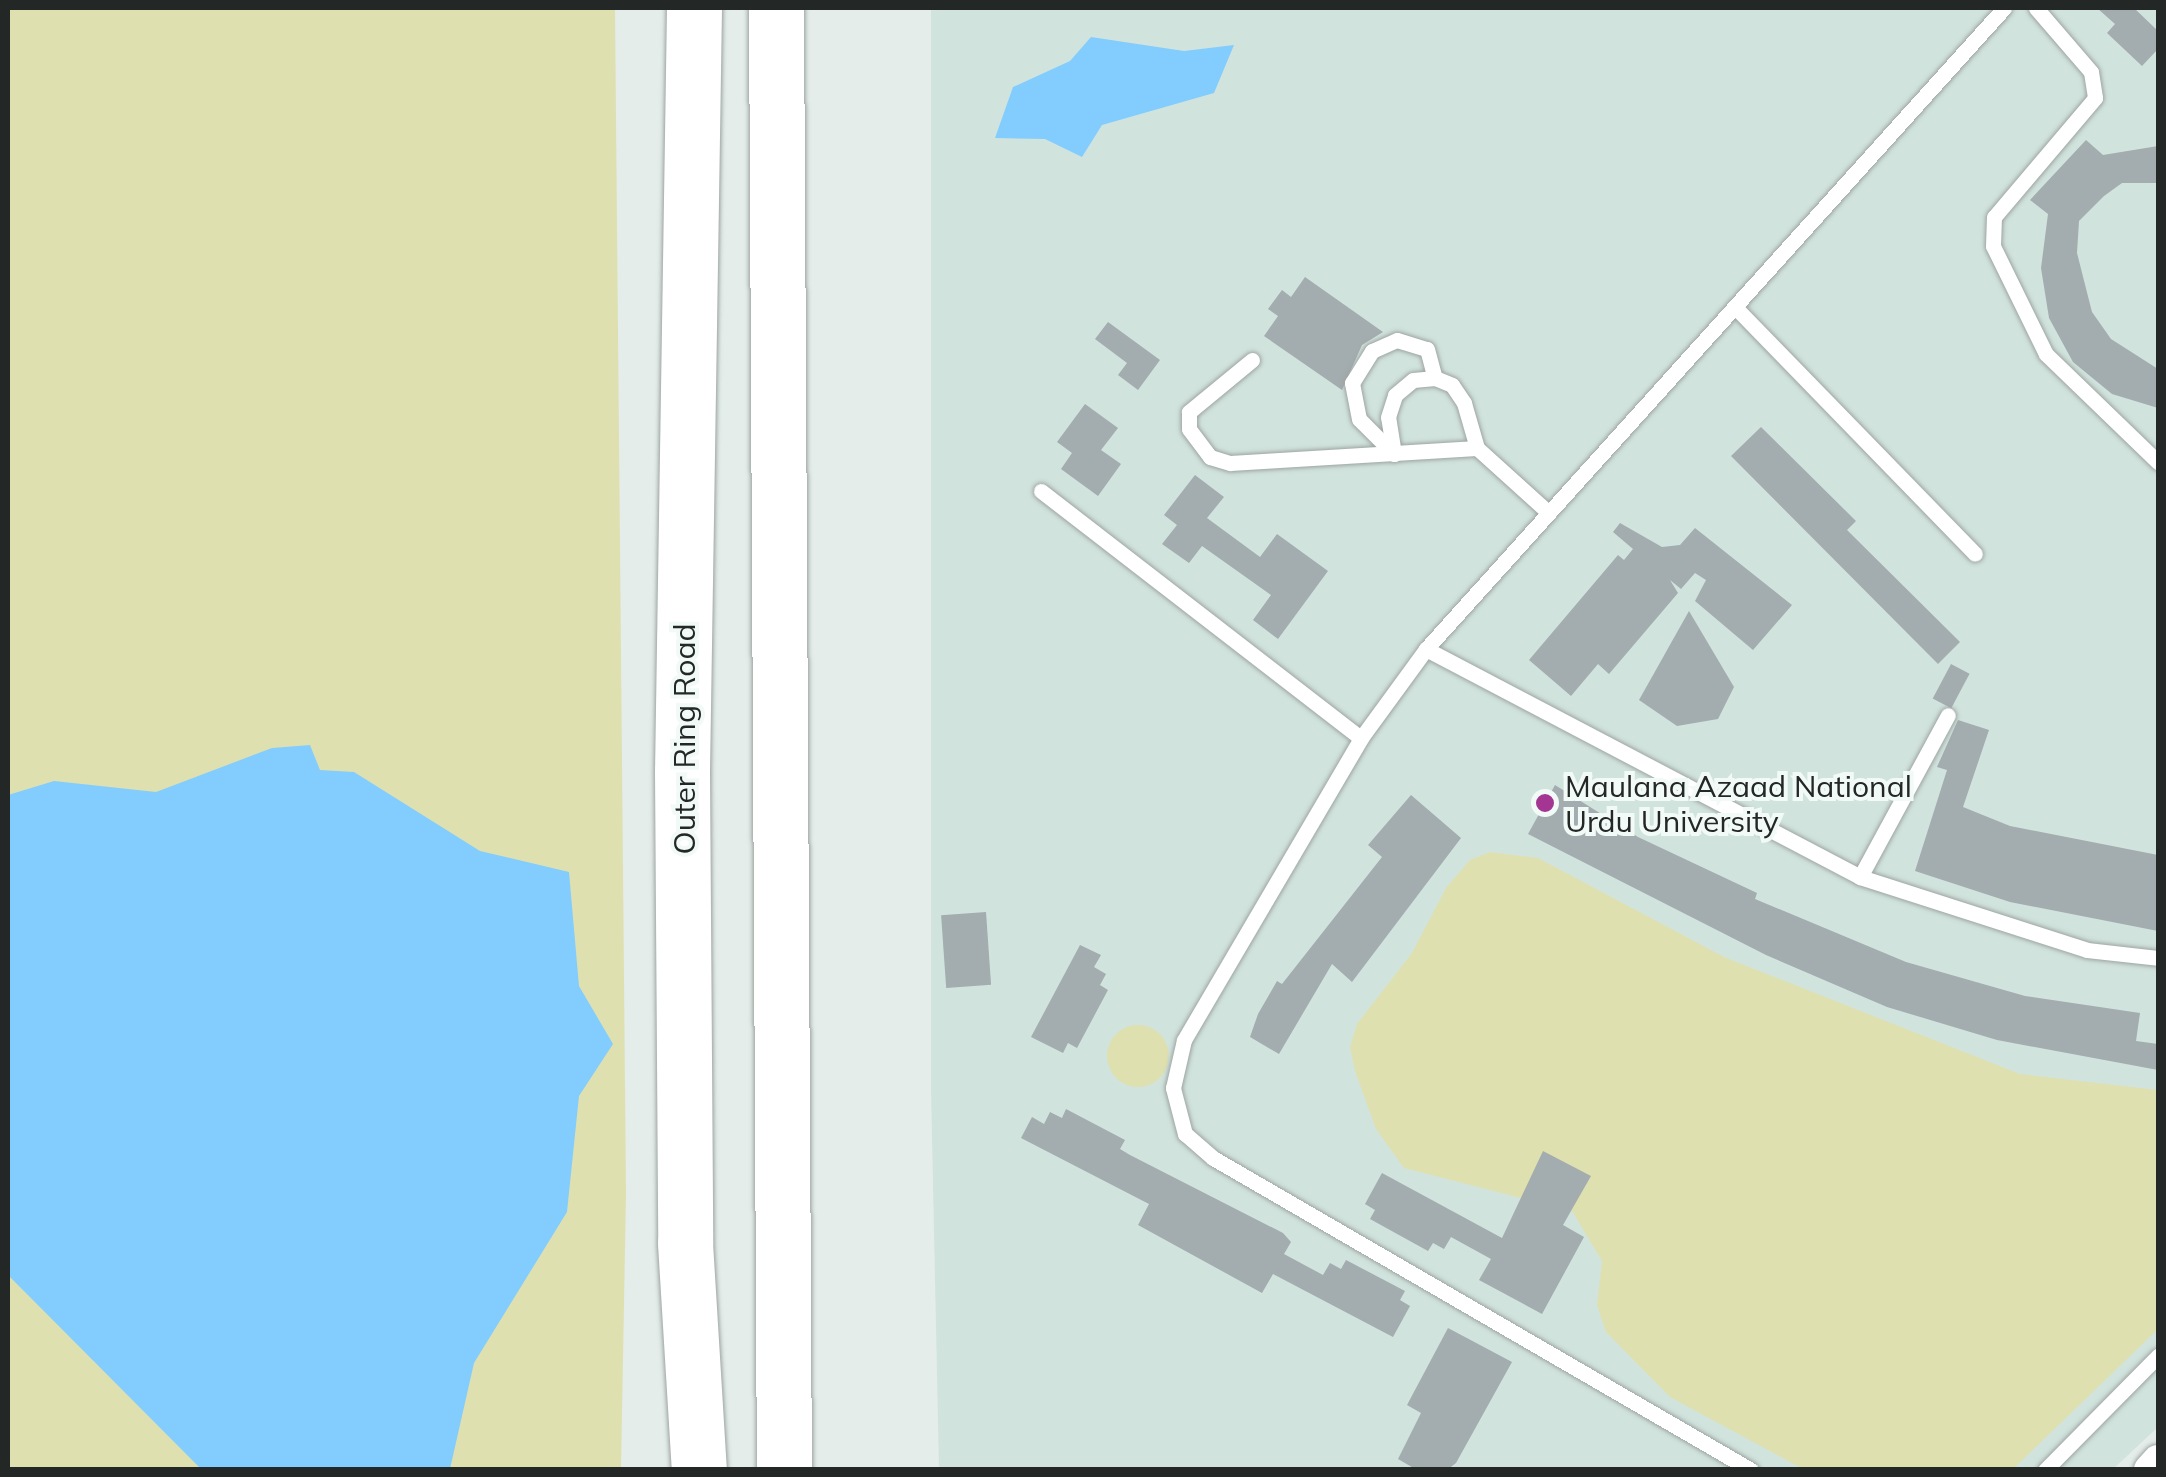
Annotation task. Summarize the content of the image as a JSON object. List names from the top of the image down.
{
  "streets": {
    "highway": ["Outer Ring Road"]
  },
  "places": ["Maulana Azaad National Urdu University"]
}
